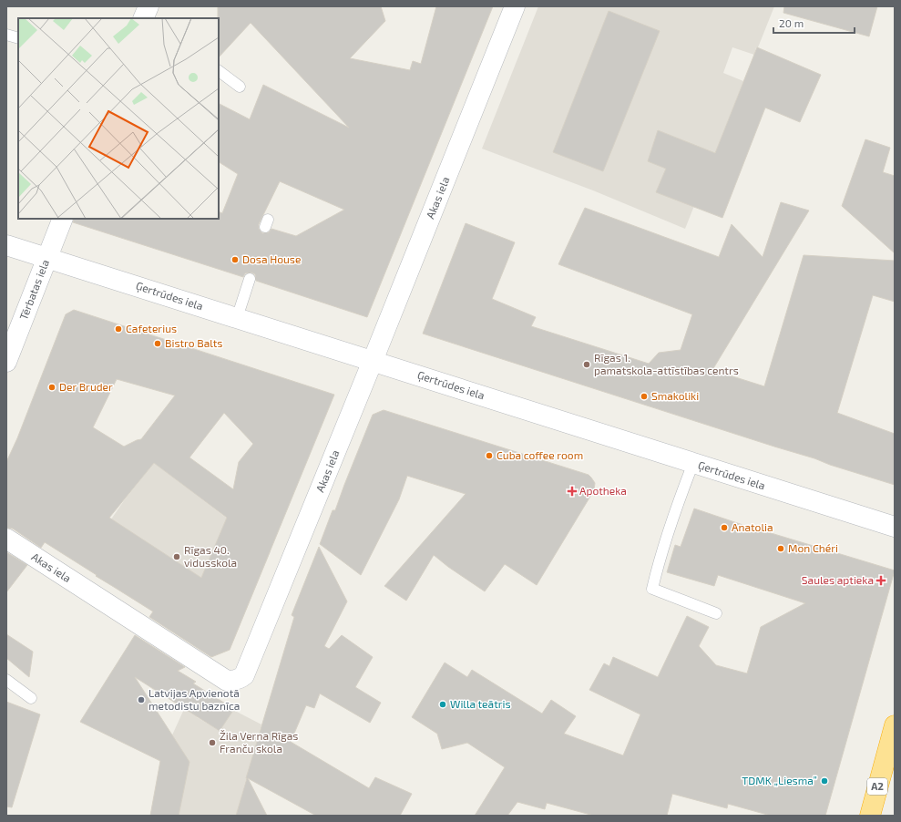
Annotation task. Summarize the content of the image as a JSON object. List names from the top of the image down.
{
  "streets": {
    "highway": ["A2"],
    "street": ["Akas iela", "Tērbatas iela", "Ģertrūdes iela"]
  },
  "crossings": [
    ["Akas iela", "Ģertrūdes iela"],
    ["Tērbatas iela", "Ģertrūdes iela"]
  ],
  "places": {
    "other": [
      "Dosa House",
      "Cafeterius",
      "Bistro Balts",
      "Rīgas 1. pamatskola-attīstības centrs",
      "Der Bruder",
      "Smakoliki",
      "Cuba coffee room",
      "Anatolia",
      "Mon Chéri",
      "Rīgas 40. vidusskola",
      "Latvijas Apvienotā metodistu baznīca",
      "Willa teātris",
      "Žila Verna Rīgas Franču skola",
      "TDMK „Liesma”"
    ],
    "health": ["Apotheka", "Saules aptieka"]
  },
  "scale_bar": "20 m"
}
